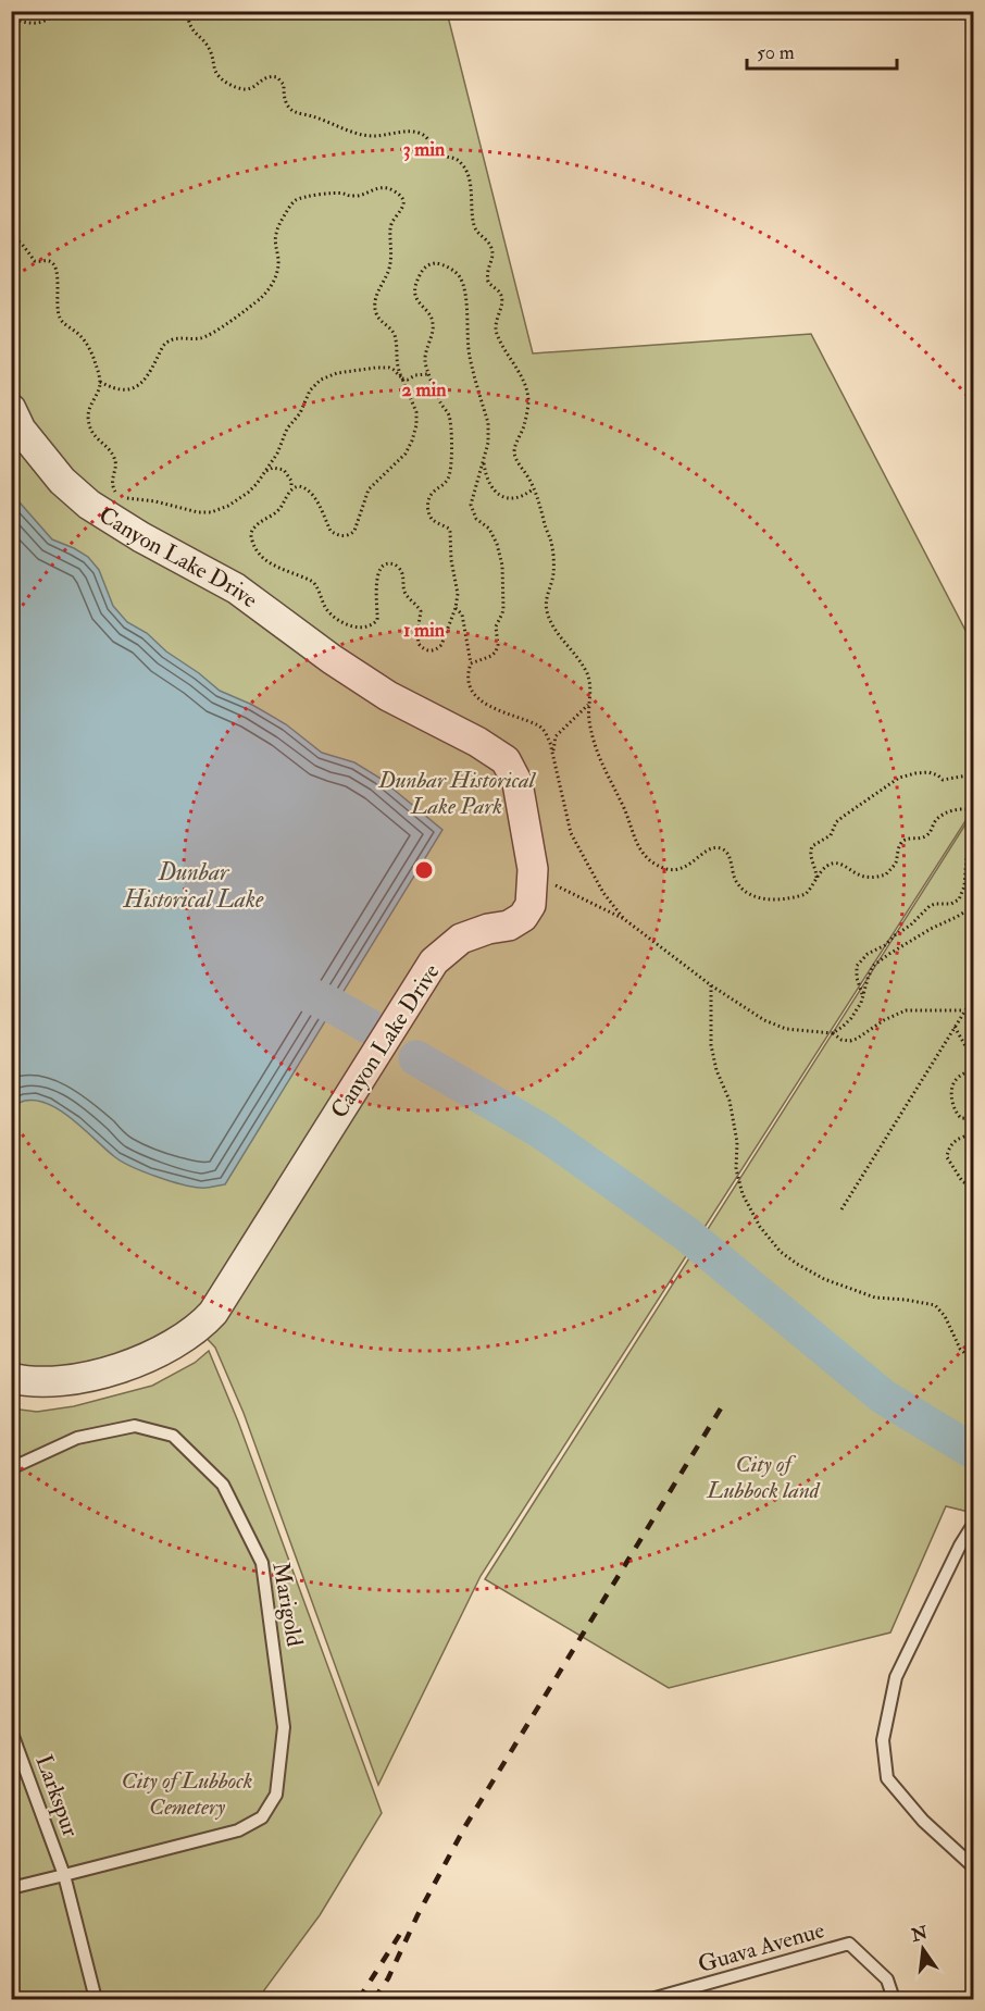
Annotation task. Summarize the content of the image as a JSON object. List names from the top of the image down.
{
  "streets": {
    "street": ["Canyon Lake Drive"],
    "lane": ["Marigold", "Larkspur", "Guava Avenue"]
  },
  "crossings": [
    ["Marigold", "Larkspur"]
  ],
  "water": ["Dunbar Historical Lake"],
  "parks": ["Dunbar Historical Lake Park", "City of Lubbock land", "City of Lubbock Cemetery"],
  "scale_bar": "50 m",
  "north": "top",
  "rings": ["3 min", "2 min", "1 min"]
}
